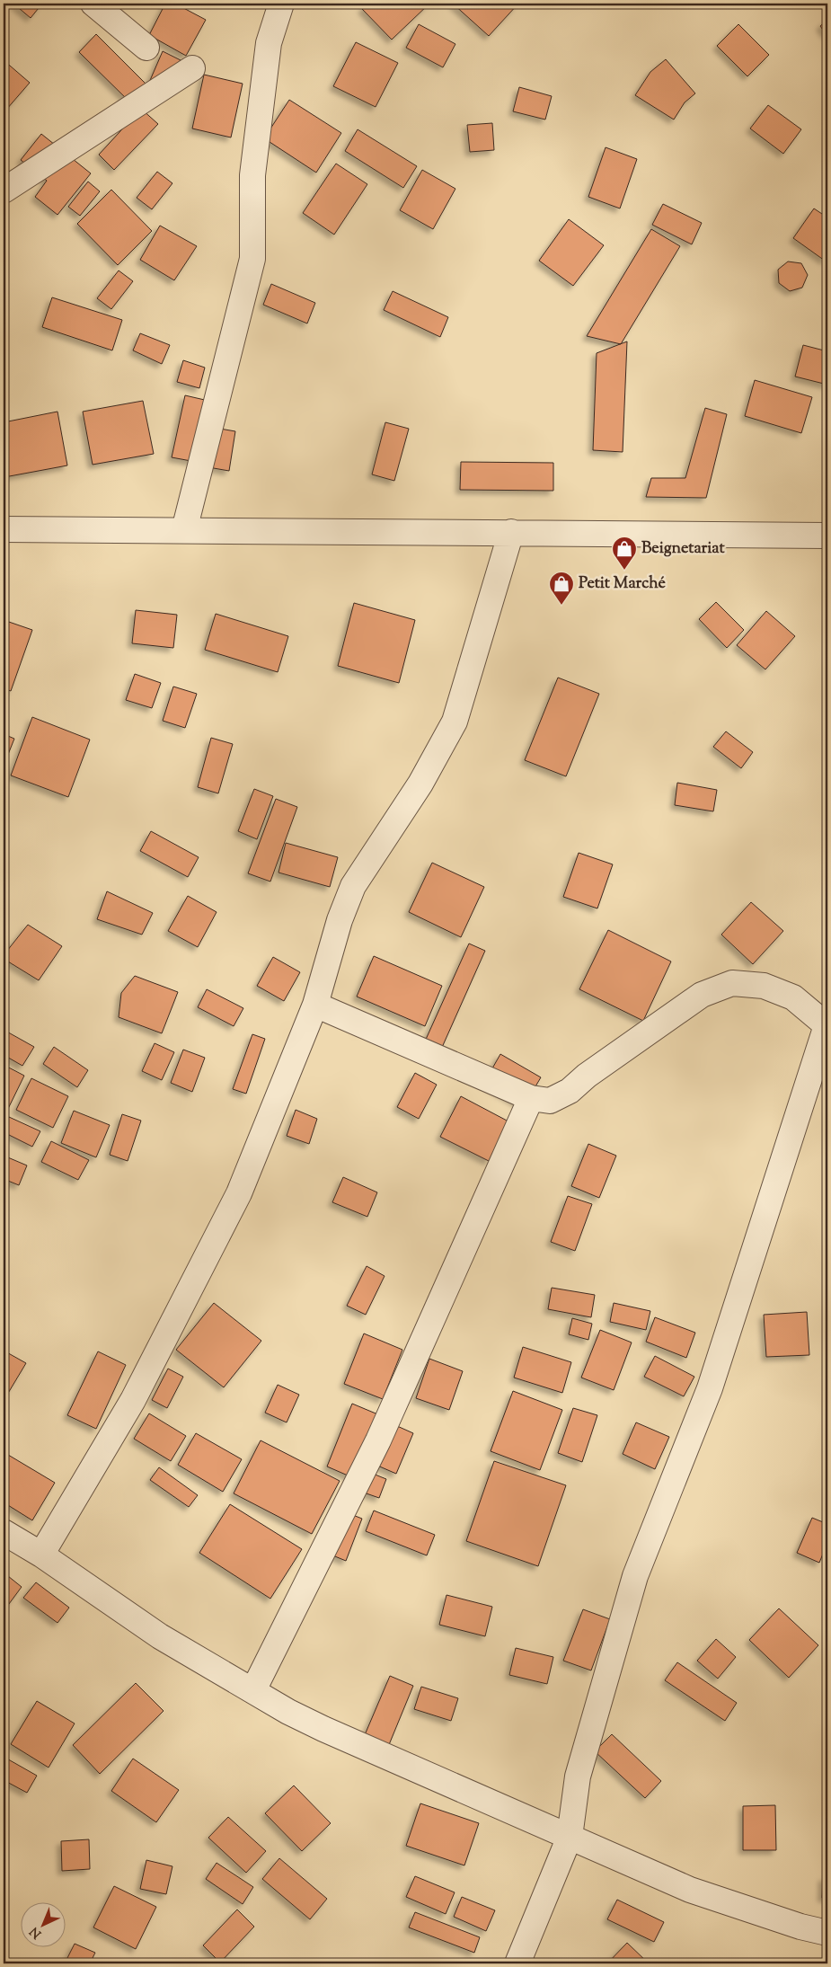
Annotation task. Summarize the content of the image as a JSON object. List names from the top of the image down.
{
  "places": {
    "shop": ["Beignetariat", "Petit Marché"]
  },
  "north": "bottom left"
}
